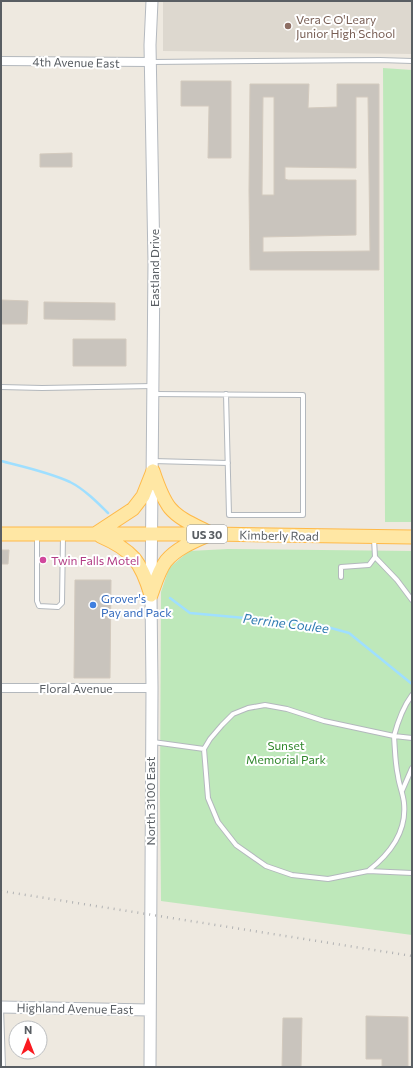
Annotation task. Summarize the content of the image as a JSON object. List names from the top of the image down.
{
  "streets": {
    "main road": [
      "Eastland Drive",
      "US 30",
      "Kimberly Road",
      "North 3100 East",
      "Highland Avenue East"
    ],
    "street": ["4th Avenue East", "Floral Avenue"]
  },
  "crossings": [
    ["4th Avenue East", "Eastland Drive"],
    ["Eastland Drive", "Kimberly Road"],
    ["Eastland Drive", "North 3100 East"],
    ["Kimberly Road", "North 3100 East"],
    ["Floral Avenue", "North 3100 East"],
    ["North 3100 East", "Highland Avenue East"]
  ],
  "water": ["Perrine Coulee"],
  "parks": ["Sunset Memorial Park"],
  "places": ["Vera C O'Leary Junior High School", "Twin Falls Motel", "Grover's Pay and Pack"],
  "north": "top"
}
